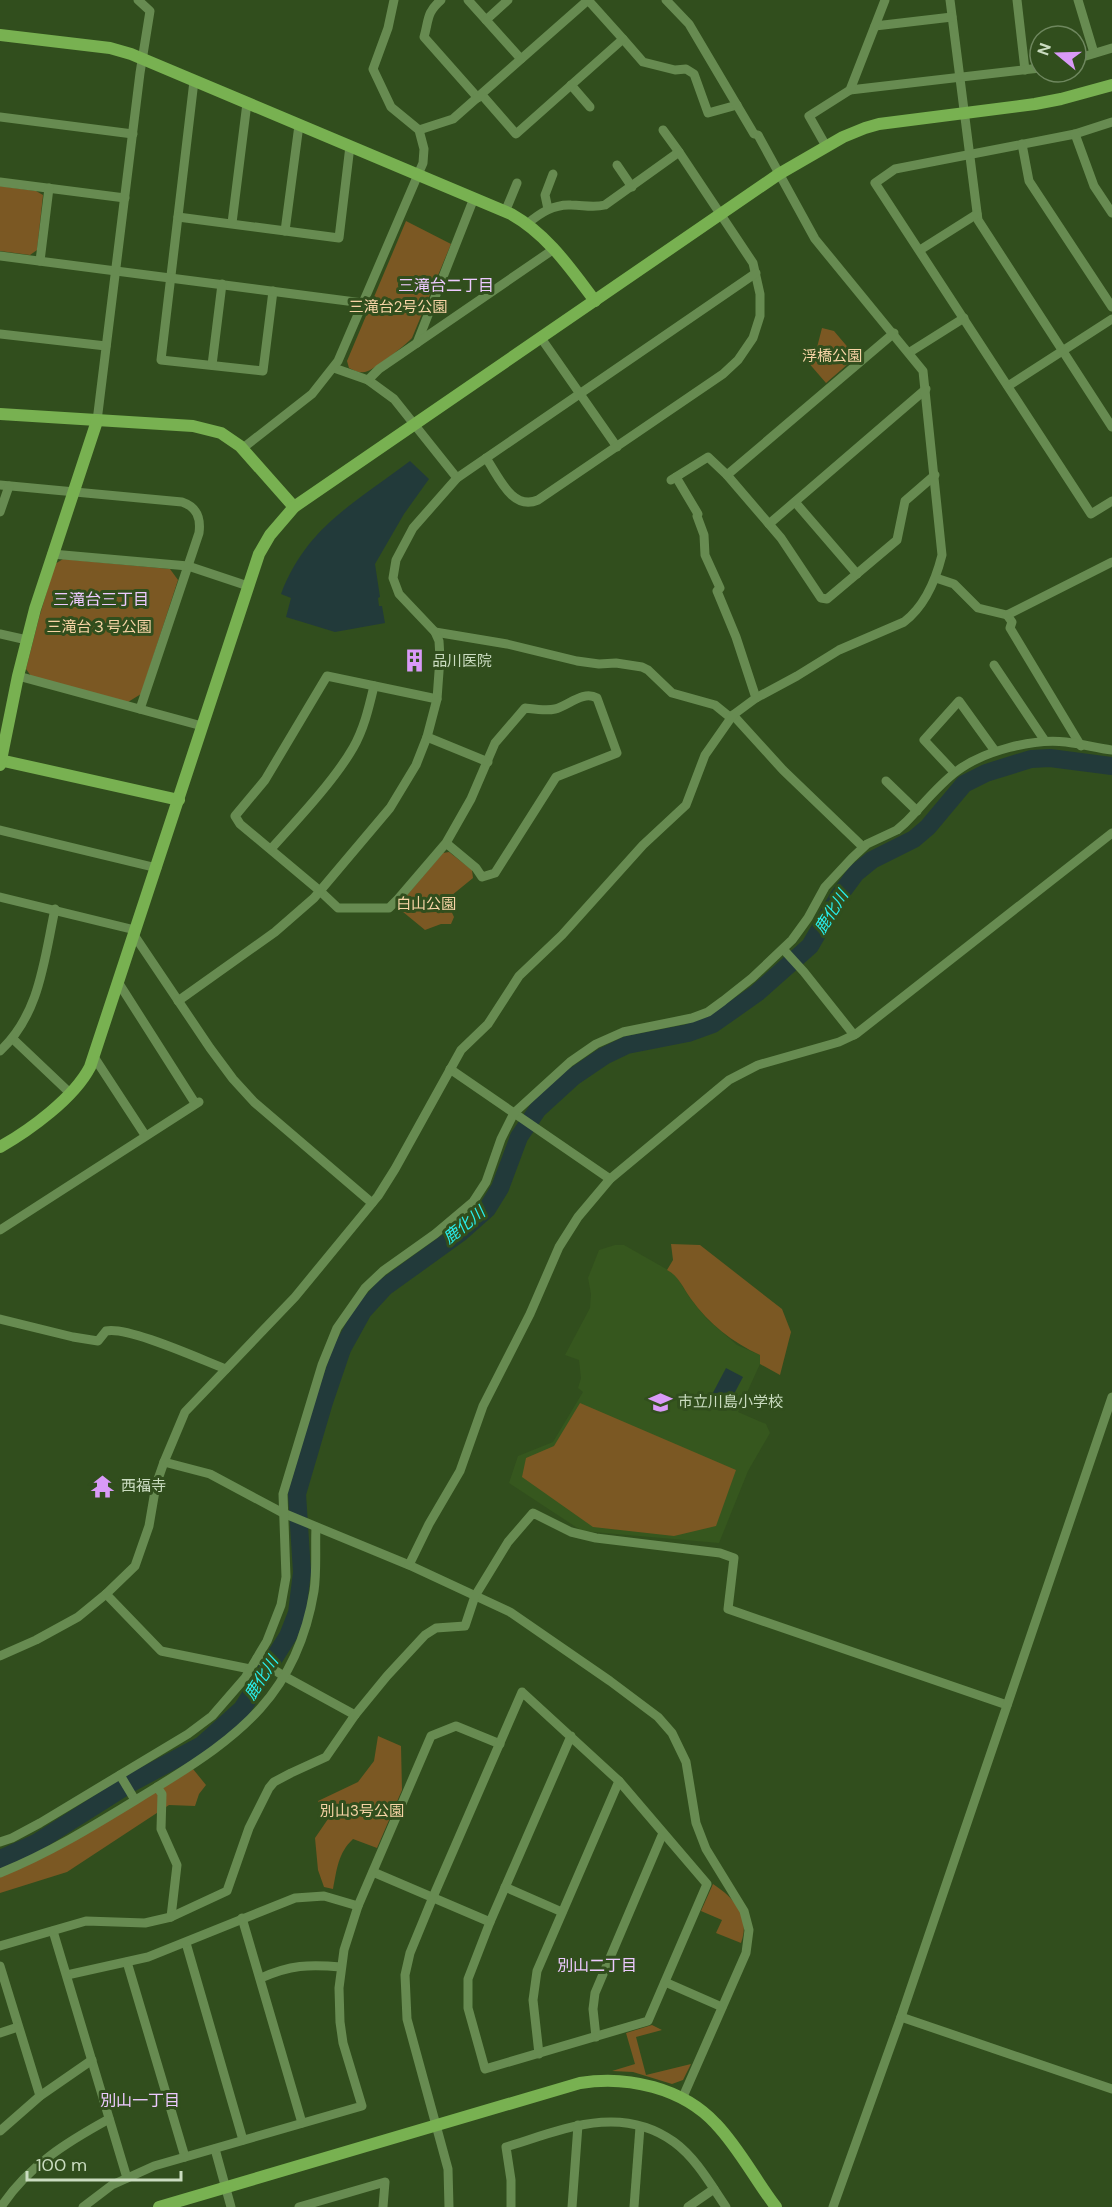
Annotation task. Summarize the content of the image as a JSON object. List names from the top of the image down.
{
  "districts": [
    "三滝台二丁目",
    "三滝台三丁目",
    "別山二丁目",
    "別山一丁目"
  ],
  "water": ["鹿化川"],
  "parks": [
    "三滝台2号公園",
    "浮橋公園",
    "三滝台３号公園",
    "白山公園",
    "別山3号公園"
  ],
  "places": {
    "building": ["品川医院"],
    "school or university": ["市立川島小学校"],
    "temple": ["西福寺"]
  },
  "scale_bar": "100 m",
  "north": "left"
}
